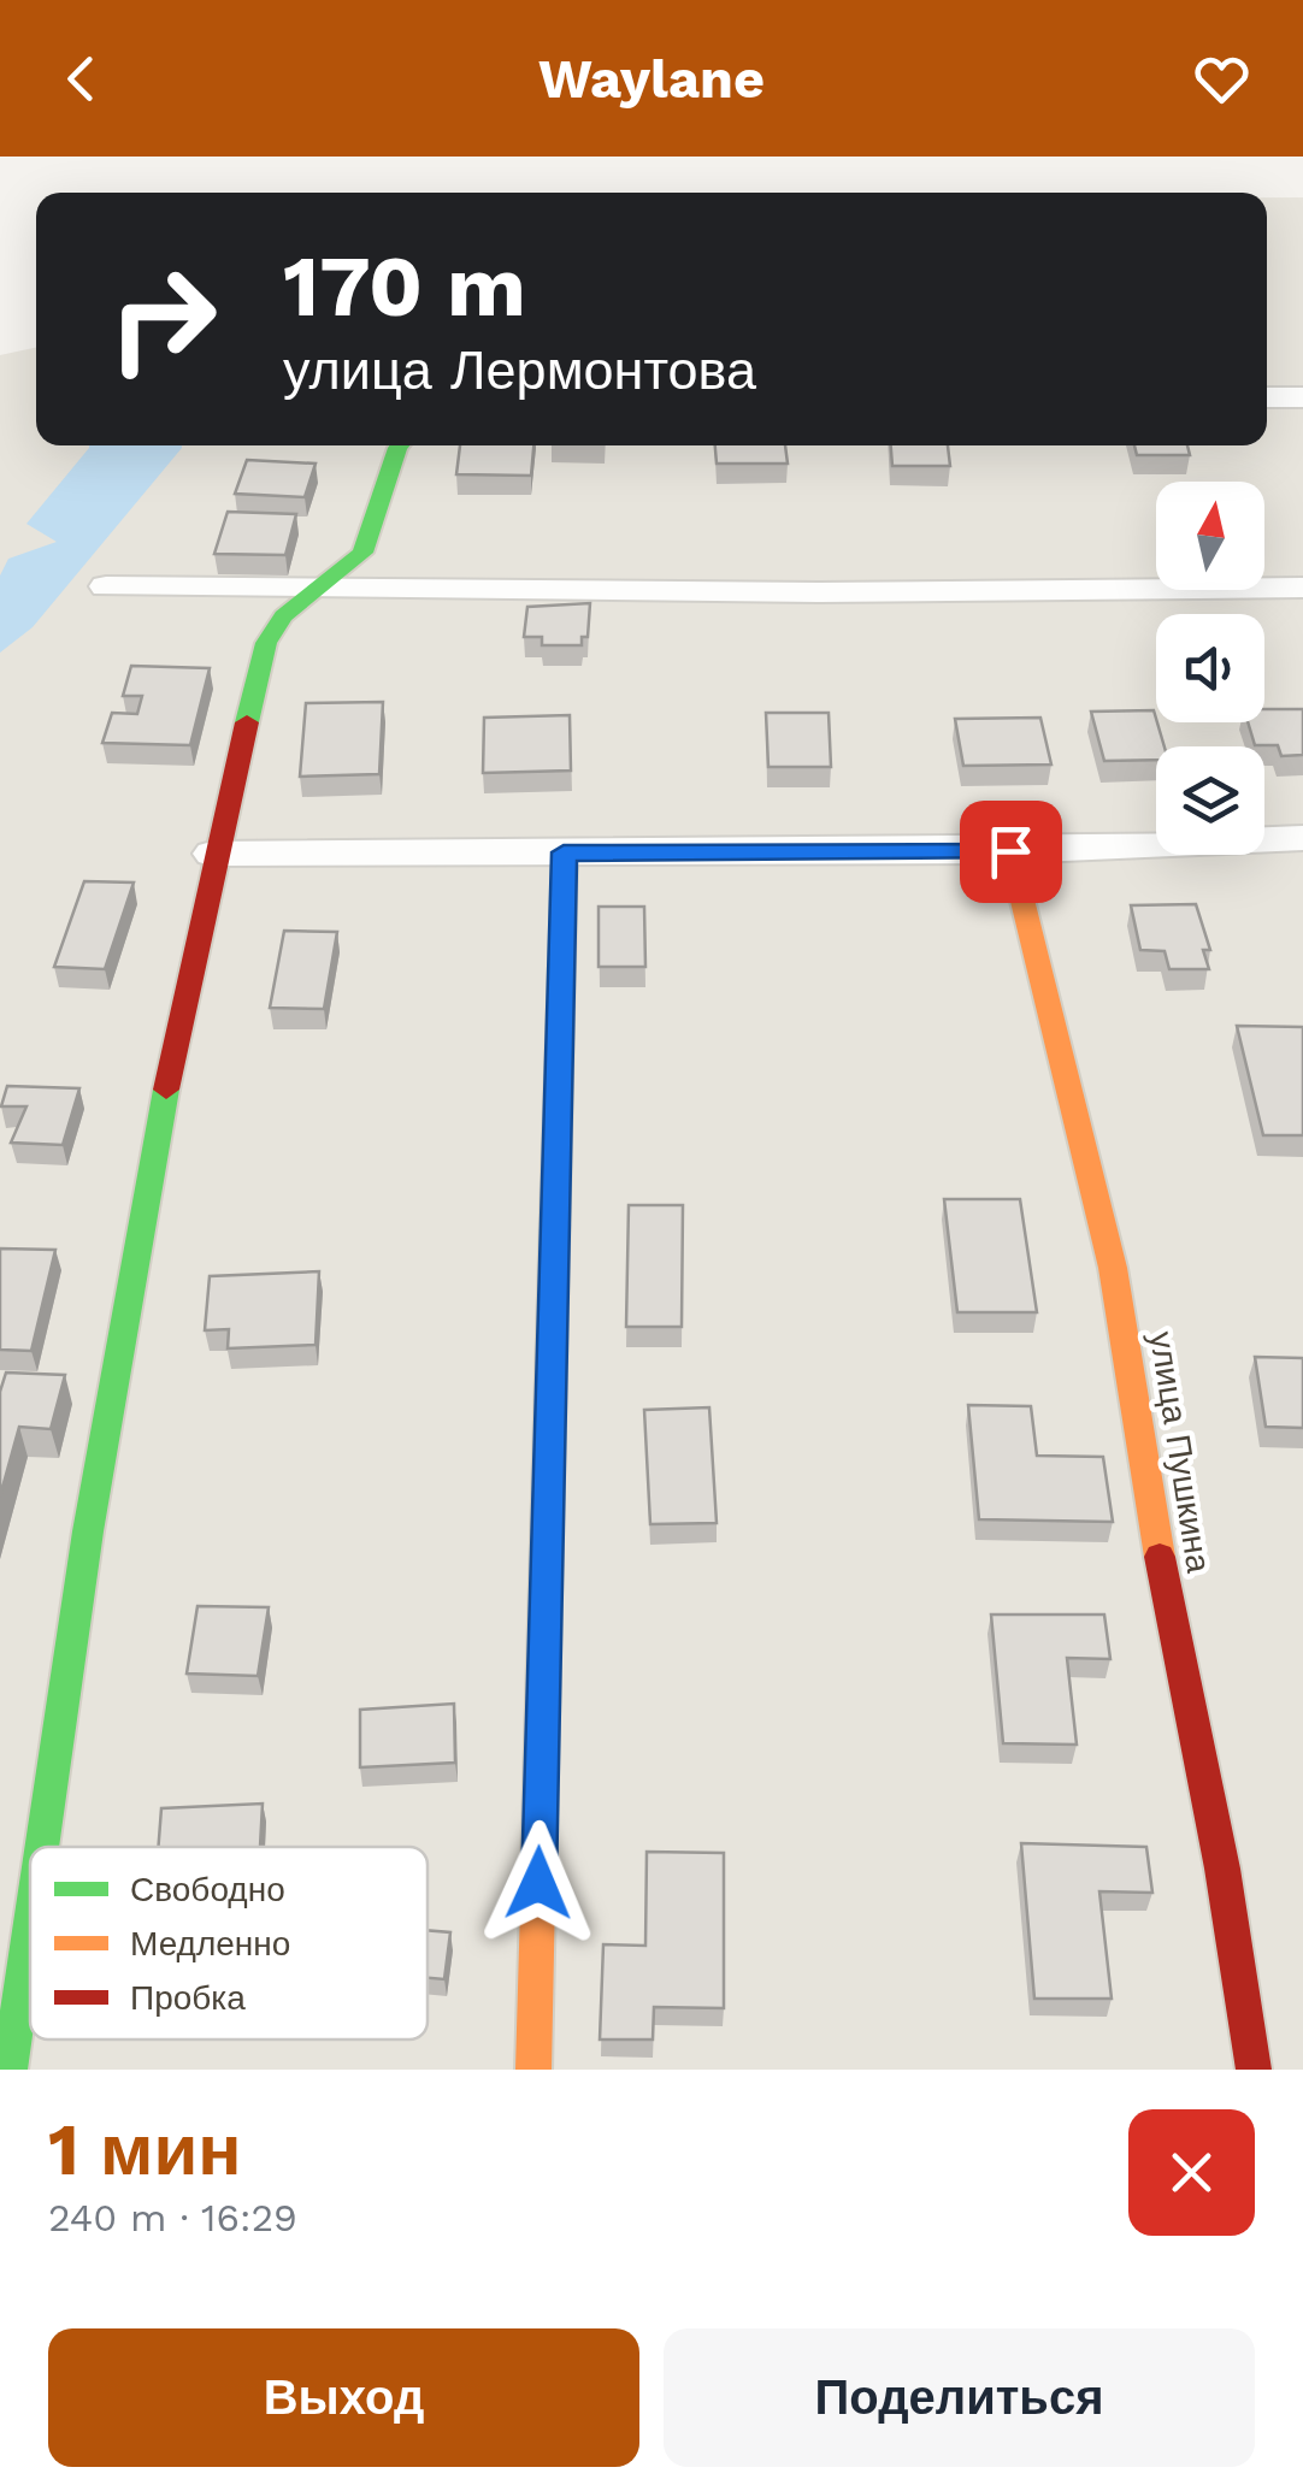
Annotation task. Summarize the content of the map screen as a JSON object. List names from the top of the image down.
{
  "streets": {
    "street": ["улица Пушкина"]
  },
  "legend": ["Свободно", "Медленно", "Пробка"],
  "north": "top",
  "page": {
    "header": "Waylane",
    "turn": ["170 m", "улица Лермонтова"],
    "heading": ["1 мин", "240 m · 16:29"],
    "buttons": ["Выход", "Поделиться"]
  }
}
